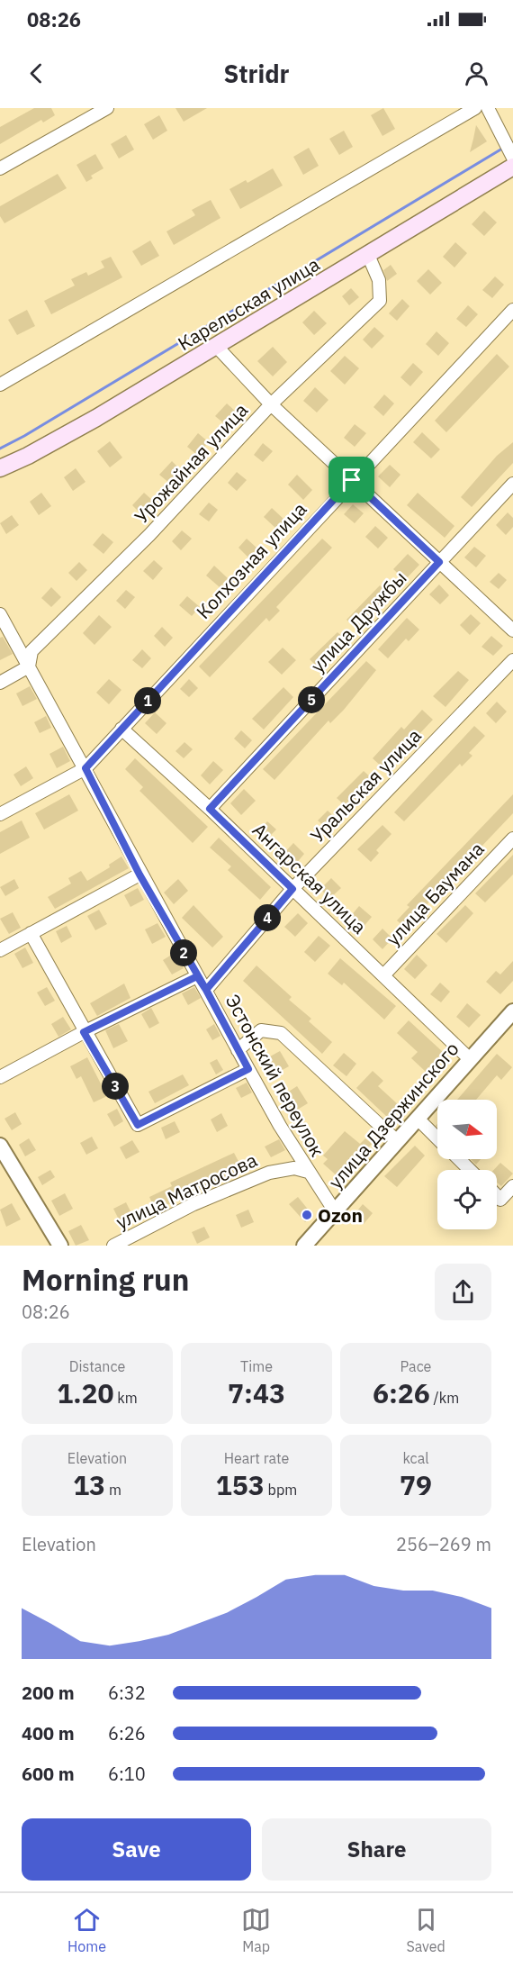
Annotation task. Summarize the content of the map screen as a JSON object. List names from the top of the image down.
{
  "streets": {
    "main road": ["Карельская улица"],
    "street": [
      "Урожайная улица",
      "Колхозная улица",
      "улица Дружбы",
      "Уральская улица",
      "Ангарская улица",
      "улица Баумана",
      "Эстонский переулок",
      "улица Дзержинского",
      "улица Матросова"
    ]
  },
  "crossings": [
    ["Карельская улица", "Урожайная улица"],
    ["Урожайная улица", "Эстонский переулок"],
    ["Колхозная улица", "Ангарская улица"],
    ["Колхозная улица", "Эстонский переулок"],
    ["улица Дружбы", "Ангарская улица"],
    ["Уральская улица", "Ангарская улица"],
    ["Уральская улица", "Эстонский переулок"],
    ["Ангарская улица", "улица Баумана"],
    ["Ангарская улица", "улица Дзержинского"],
    ["Эстонский переулок", "улица Дзержинского"],
    ["Эстонский переулок", "улица Матросова"]
  ],
  "places": ["Ozon"],
  "north": "right",
  "page": {
    "status": "08:26",
    "header": "Stridr",
    "pins": [
      "5",
      "1",
      "4",
      "2",
      "3"
    ],
    "heading": ["Morning run", "08:26"],
    "stats": [
      ["Distance", "1.20 km"],
      ["Time", "7:43"],
      ["Pace", "6:26 /km"],
      ["Elevation", "13 m"],
      ["Heart rate", "153 bpm"],
      ["kcal", "79"]
    ],
    "chart": ["Elevation", "256–269 m"],
    "list": [
      {
        "name": "200 m",
        "note": "6:32"
      },
      {
        "name": "400 m",
        "note": "6:26"
      },
      {
        "name": "600 m",
        "note": "6:10"
      }
    ],
    "buttons": ["Save", "Share"],
    "tabs": ["Home", "Map", "Saved"]
  }
}
